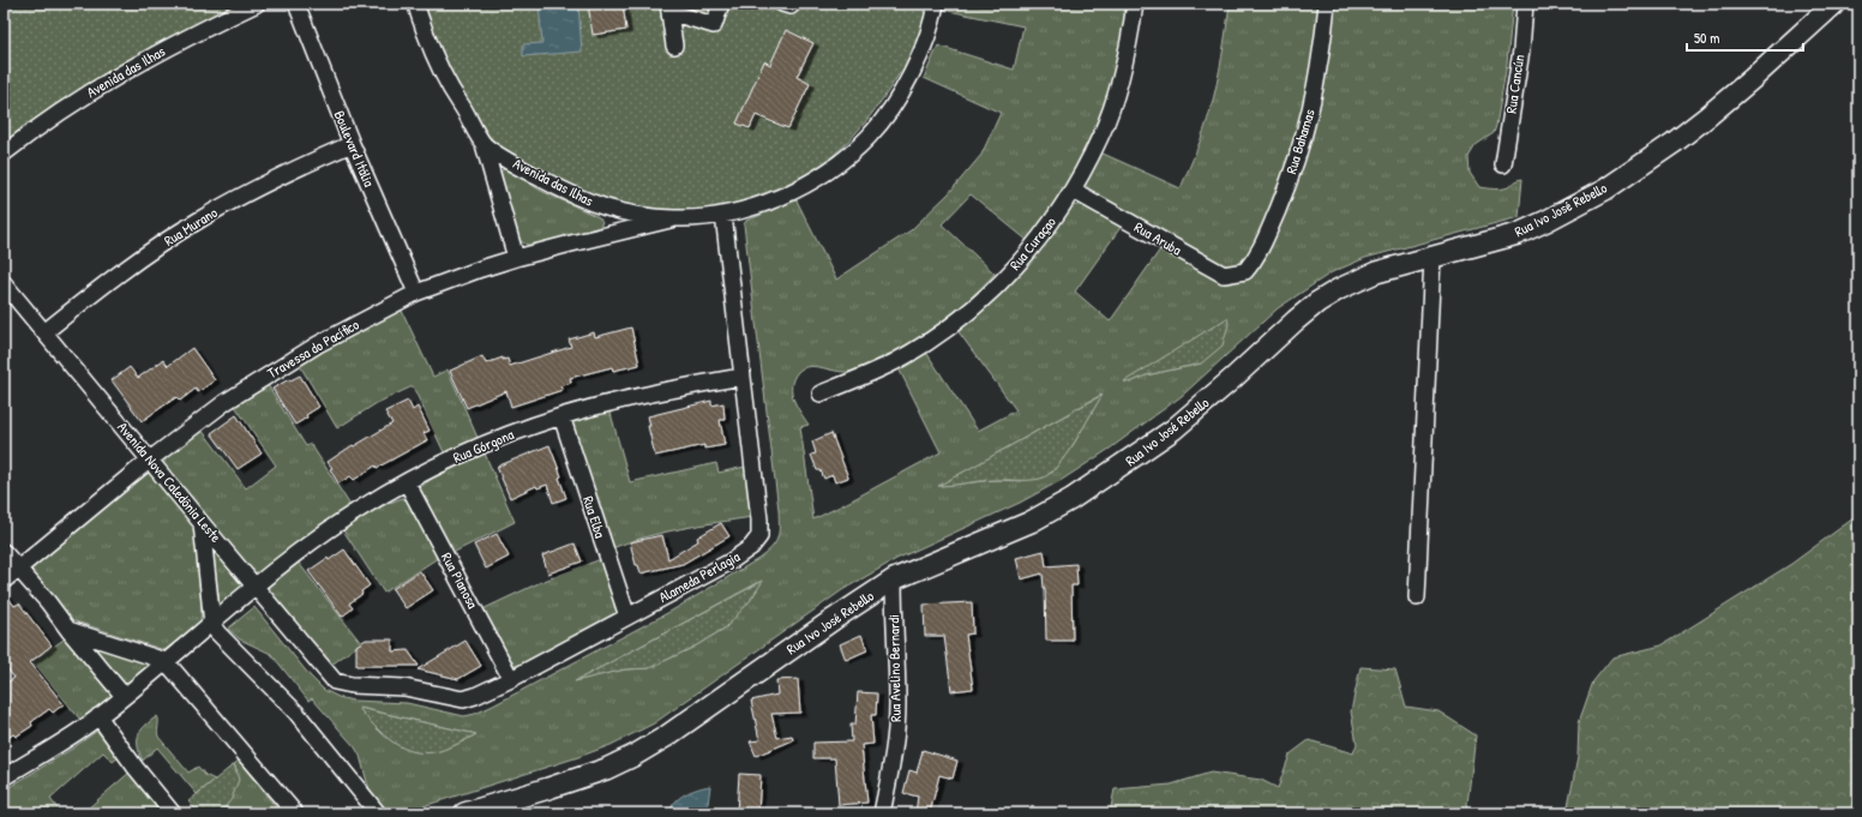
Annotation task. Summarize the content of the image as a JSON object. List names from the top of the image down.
{
  "streets": {
    "street": [
      "Avenida das Ilhas",
      "Rua Cancún",
      "Rua Bahamas",
      "Boulevard Itália",
      "Rua Ivo José Rebello",
      "Rua Murano",
      "Rua Aruba",
      "Rua Curaçao",
      "Travessa do Pacífico",
      "Rua Górgona",
      "Avenida Nova Caledônia Leste",
      "Rua Elba",
      "Alameda Perlagia",
      "Rua Pianosa",
      "Rua Avelino Bernardi"
    ]
  },
  "crossings": [
    ["Avenida das Ilhas", "Travessa do Pacífico"],
    ["Avenida das Ilhas", "Alameda Perlagia"],
    ["Rua Bahamas", "Rua Aruba"],
    ["Boulevard Itália", "Rua Murano"],
    ["Boulevard Itália", "Travessa do Pacífico"],
    ["Rua Ivo José Rebello", "Rua Avelino Bernardi"],
    ["Rua Murano", "Avenida Nova Caledônia Leste"],
    ["Rua Aruba", "Rua Curaçao"],
    ["Travessa do Pacífico", "Avenida Nova Caledônia Leste"],
    ["Rua Górgona", "Avenida Nova Caledônia Leste"],
    ["Rua Górgona", "Rua Elba"],
    ["Rua Górgona", "Alameda Perlagia"],
    ["Rua Górgona", "Rua Pianosa"],
    ["Avenida Nova Caledônia Leste", "Alameda Perlagia"],
    ["Rua Elba", "Alameda Perlagia"],
    ["Alameda Perlagia", "Rua Pianosa"]
  ],
  "scale_bar": "50 m"
}
